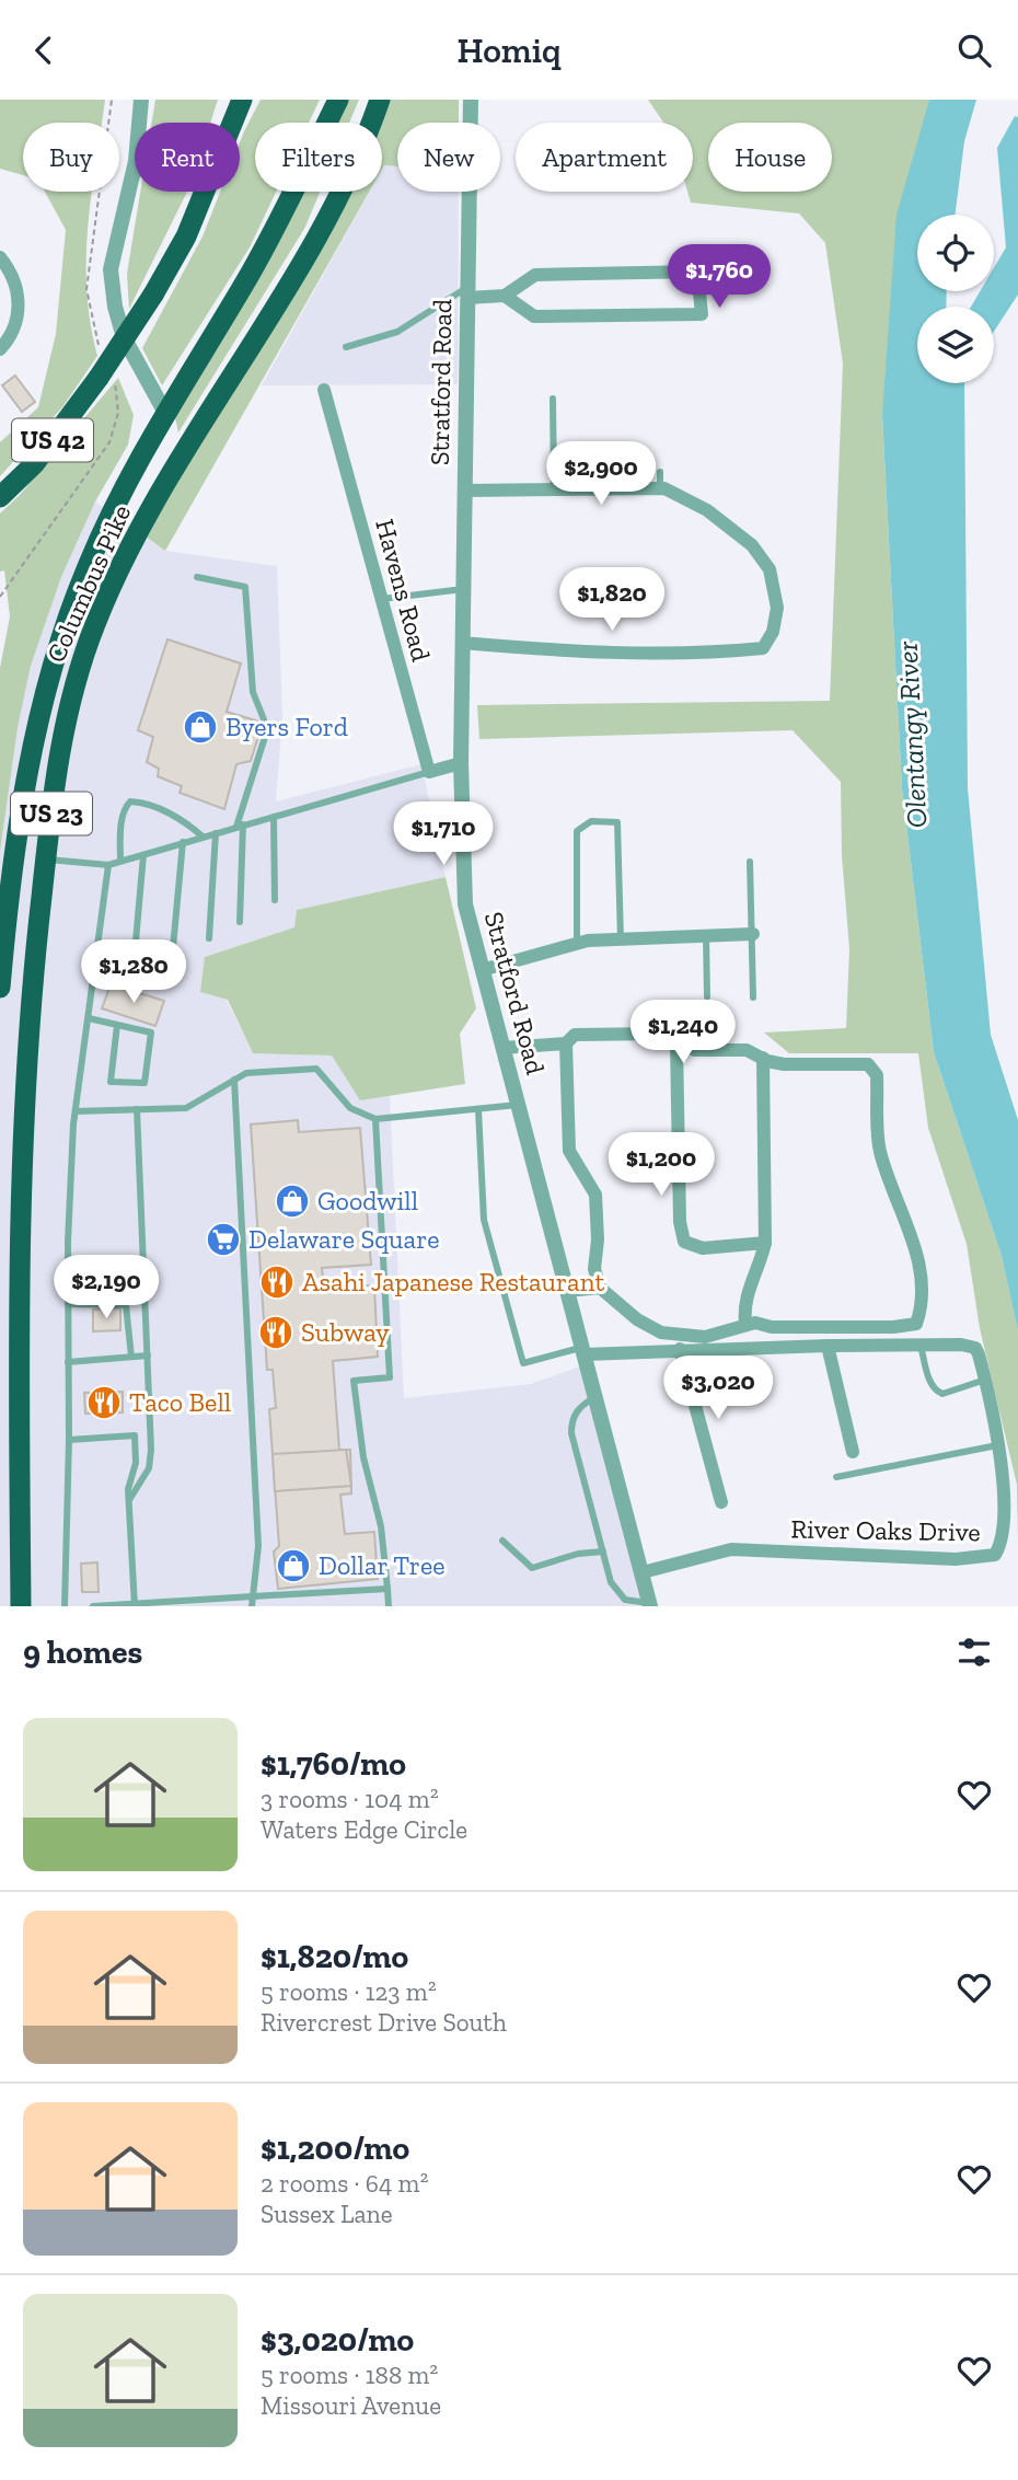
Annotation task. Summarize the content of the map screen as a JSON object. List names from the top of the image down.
{
  "streets": {
    "highway": ["US 42", "Columbus Pike", "US 23"],
    "street": ["Stratford Road", "Havens Road", "River Oaks Drive"]
  },
  "crossings": [
    ["Stratford Road", "River Oaks Drive"]
  ],
  "water": ["Olentangy River"],
  "places": {
    "shop": ["Byers Ford", "Goodwill", "Dollar Tree"],
    "supermarket": ["Delaware Square"],
    "restaurant": ["Asahi Japanese Restaurant", "Subway", "Taco Bell"]
  },
  "page": {
    "header": "Homiq",
    "chip": [
      "Buy",
      "Rent",
      "Filters",
      "New",
      "Apartment",
      "House"
    ],
    "price": [
      "$1,760",
      "$2,900",
      "$1,820",
      "$1,710",
      "$1,280",
      "$1,240",
      "$1,200",
      "$2,190",
      "$3,020"
    ],
    "heading": "9 homes",
    "list": [
      {
        "name": "$1,760/mo",
        "note": "3 rooms · 104 m² · Waters Edge Circle"
      },
      {
        "name": "$1,820/mo",
        "note": "5 rooms · 123 m² · Rivercrest Drive South"
      },
      {
        "name": "$1,200/mo",
        "note": "2 rooms · 64 m² · Sussex Lane"
      },
      {
        "name": "$3,020/mo",
        "note": "5 rooms · 188 m² · Missouri Avenue"
      }
    ]
  }
}
